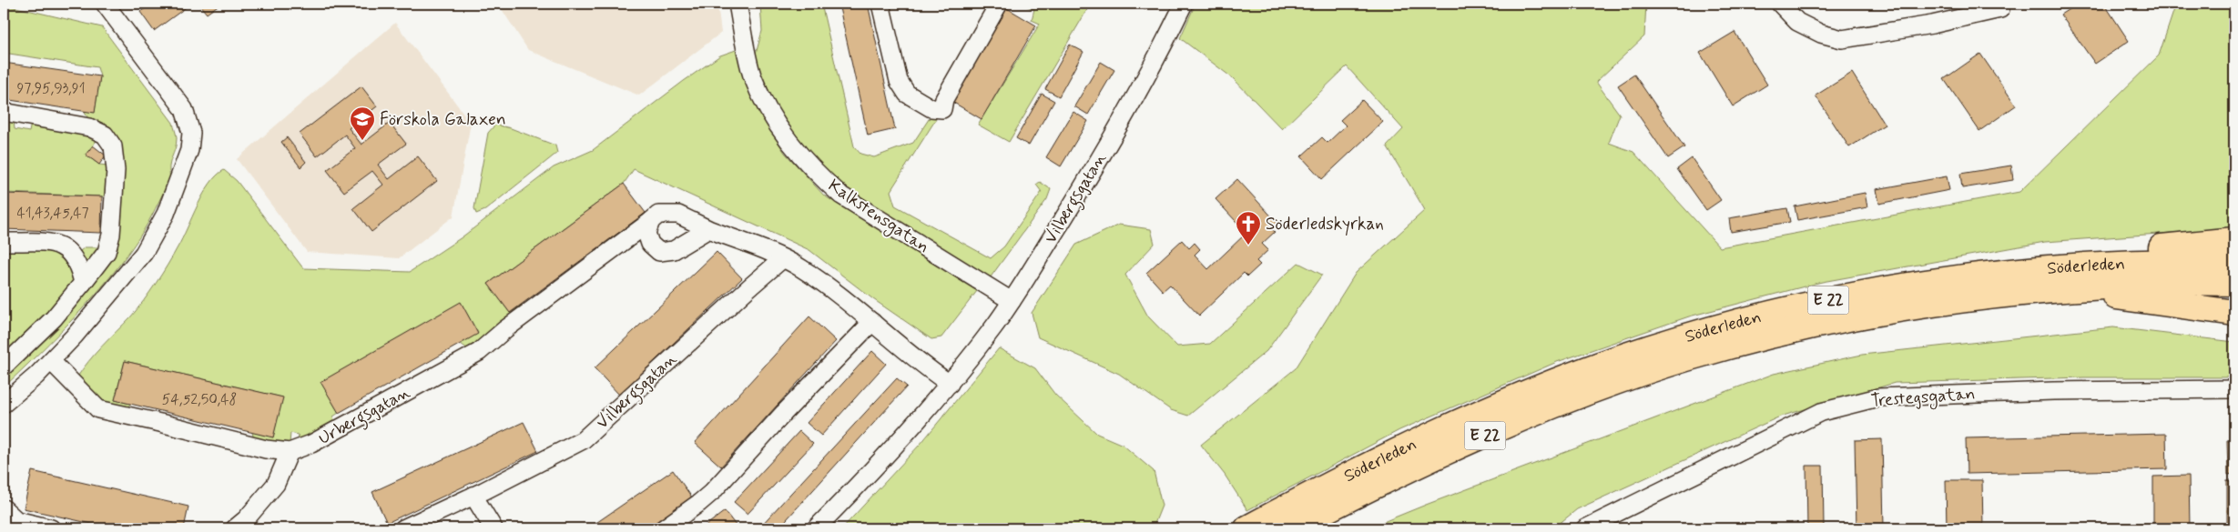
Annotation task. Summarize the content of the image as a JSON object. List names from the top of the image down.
{
  "streets": {
    "highway": ["Söderleden", "E 22"],
    "street": [
      "Vilbergsgatan",
      "Kalkstensgatan",
      "Trestegsgatan",
      "Urbergsgatan"
    ]
  },
  "crossings": [
    ["Vilbergsgatan", "Kalkstensgatan"]
  ],
  "places": {
    "school or university": ["Förskola Galaxen"],
    "church": ["Söderledskyrkan"]
  },
  "house_numbers": ["97,95,93,91", "41,43,45,47", "54,52,50,48"]
}
